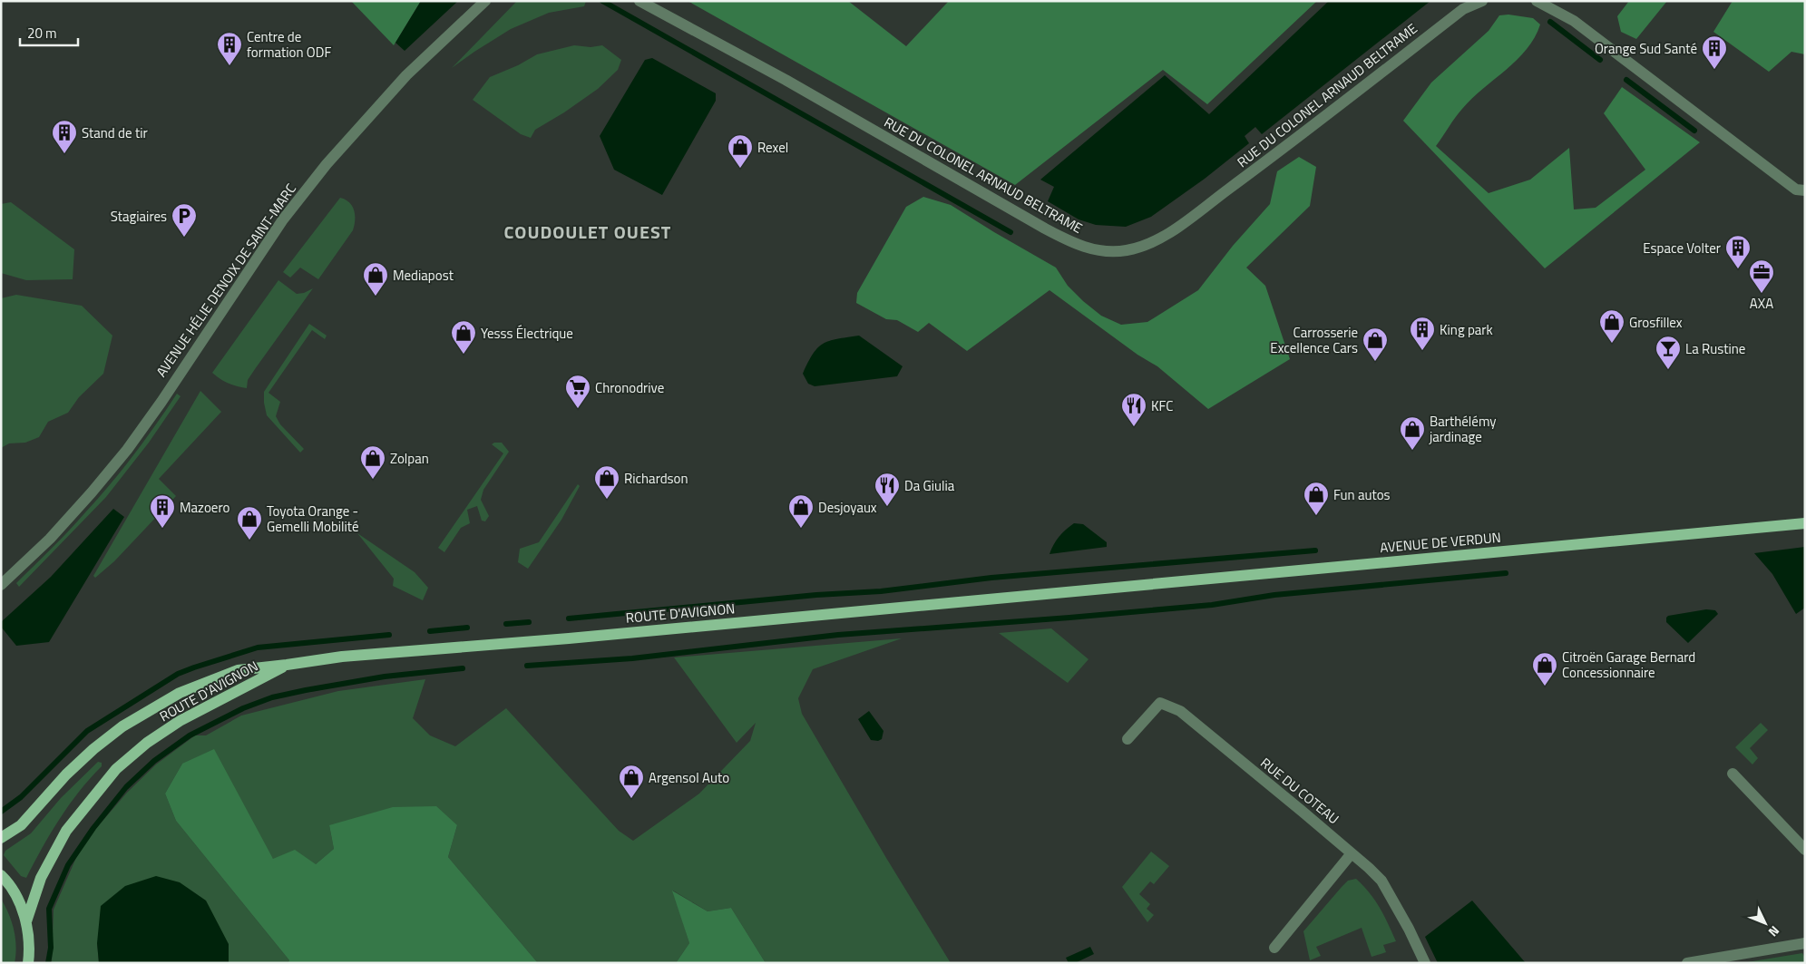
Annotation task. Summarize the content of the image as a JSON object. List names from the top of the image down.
{
  "streets": {
    "main road": ["AVENUE DE VERDUN", "ROUTE D'AVIGNON"],
    "street": ["RUE DU COLONEL ARNAUD BELTRAME", "AVENUE HÉLIE DENOIX DE SAINT-MARC", "RUE DU COTEAU"]
  },
  "crossings": [
    ["AVENUE DE VERDUN", "ROUTE D'AVIGNON"]
  ],
  "districts": ["COUDOULET OUEST"],
  "places": {
    "building": [
      "Centre de formation ODF",
      "Orange Sud Santé",
      "Stand de tir",
      "Espace Volter",
      "King park",
      "Mazoero"
    ],
    "shop": [
      "Rexel",
      "Mediapost",
      "Grosfillex",
      "Yesss Électrique",
      "Carrosserie Excellence Cars",
      "Barthélémy jardinage",
      "Zolpan",
      "Richardson",
      "Fun autos",
      "Desjoyaux",
      "Toyota Orange - Gemelli Mobilité",
      "Citroën Garage Bernard Concessionnaire",
      "Argensol Auto"
    ],
    "parking": ["Stagiaires"],
    "office": ["AXA"],
    "bar": ["La Rustine"],
    "supermarket": ["Chronodrive"],
    "restaurant": ["KFC", "Da Giulia"]
  },
  "scale_bar": "20 m",
  "north": "bottom right"
}
